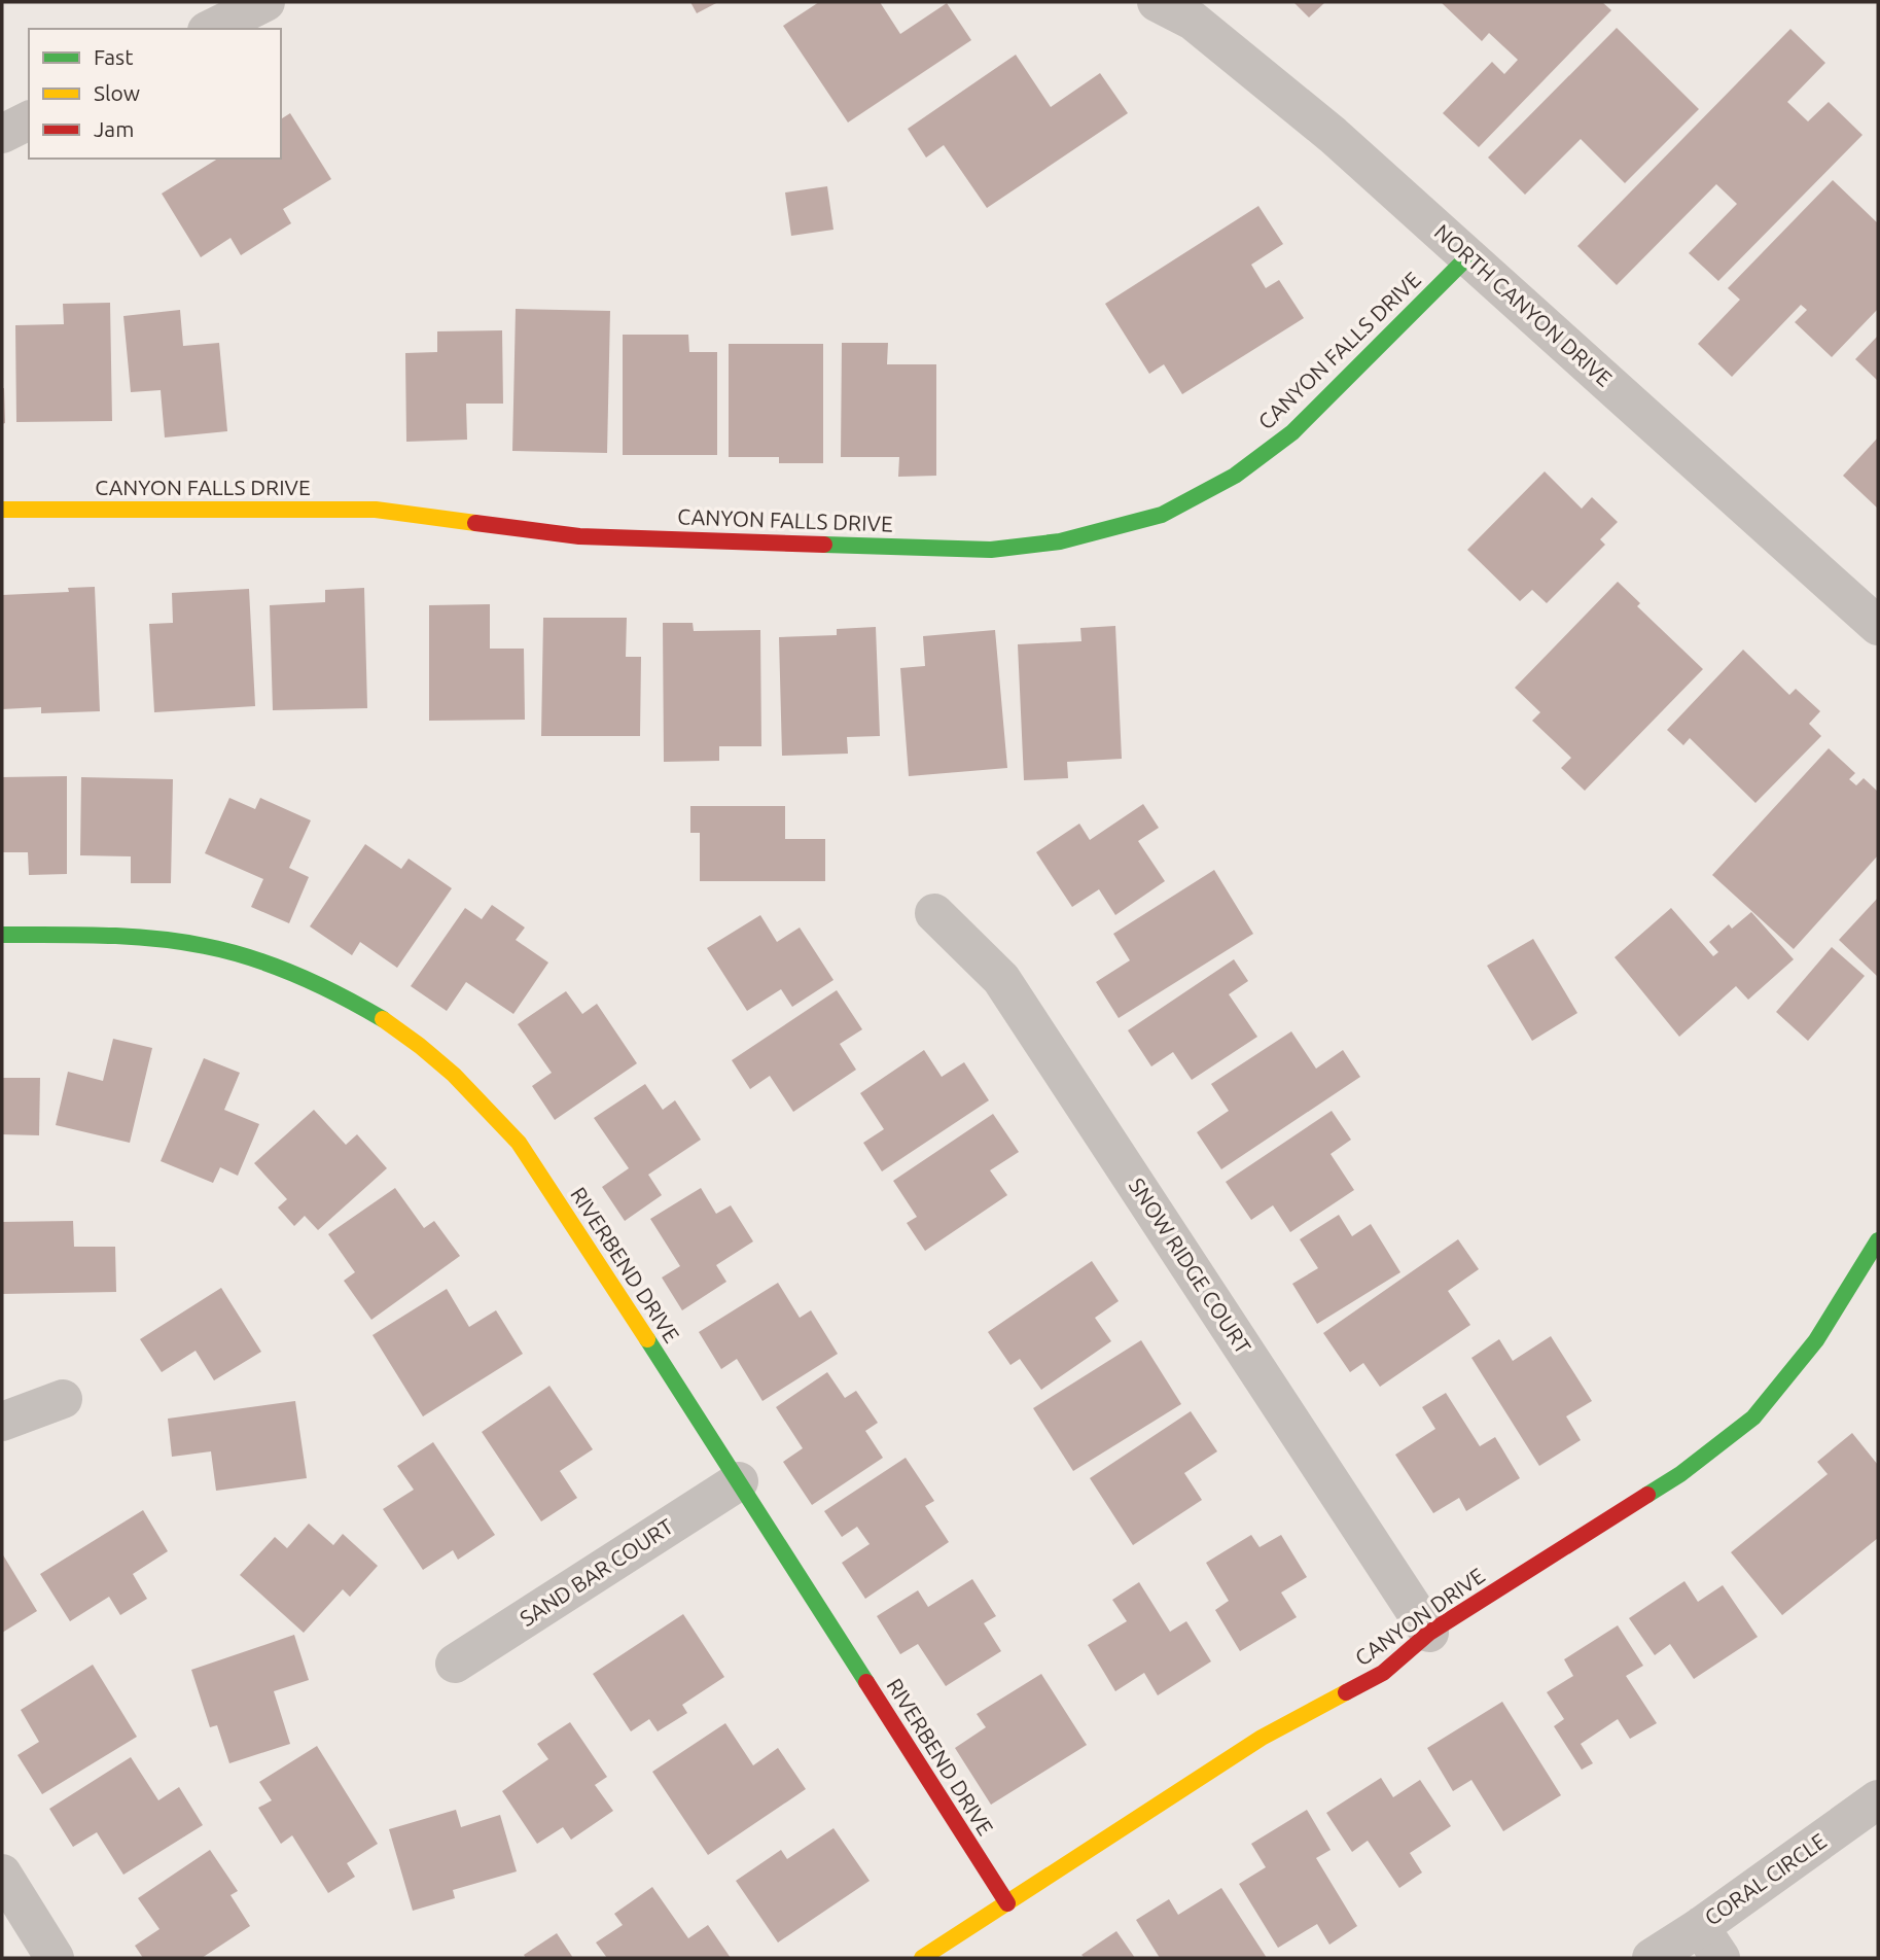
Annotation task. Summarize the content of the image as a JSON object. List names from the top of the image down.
{
  "streets": {
    "street": [
      "NORTH CANYON DRIVE",
      "CANYON FALLS DRIVE",
      "RIVERBEND DRIVE",
      "SNOW RIDGE COURT",
      "SAND BAR COURT",
      "CANYON DRIVE",
      "CORAL CIRCLE"
    ]
  },
  "crossings": [
    ["NORTH CANYON DRIVE", "CANYON FALLS DRIVE"],
    ["RIVERBEND DRIVE", "SAND BAR COURT"],
    ["RIVERBEND DRIVE", "CANYON DRIVE"],
    ["SNOW RIDGE COURT", "CANYON DRIVE"]
  ],
  "legend": ["Fast", "Slow", "Jam"]
}
